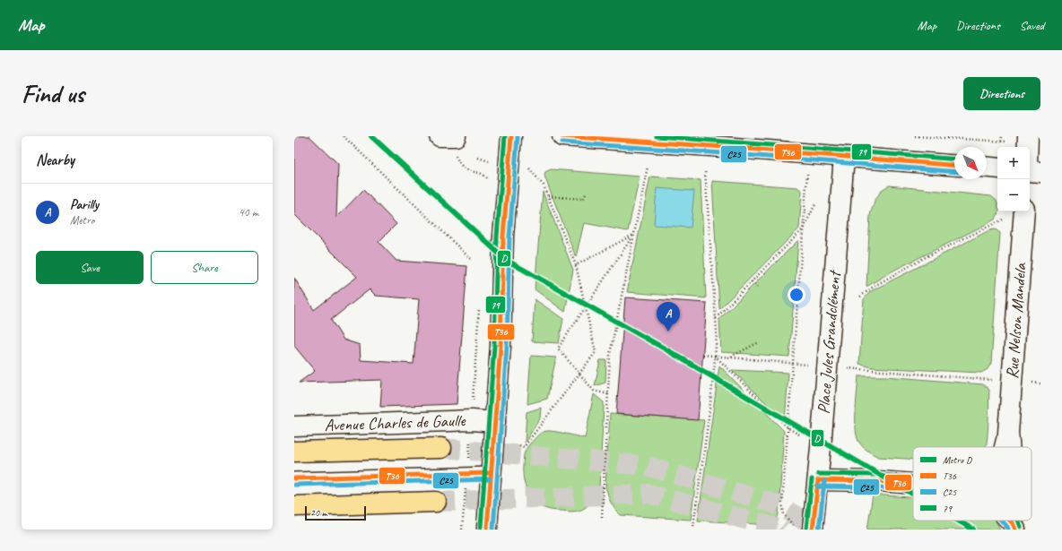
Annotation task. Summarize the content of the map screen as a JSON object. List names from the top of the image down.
{
  "streets": {
    "main road": ["Avenue Charles de Gaulle"],
    "street": ["Rue Nelson Mandela", "Place Jules Grandclément"]
  },
  "crossings": [
    ["Rue Nelson Mandela", "Place Jules Grandclément"]
  ],
  "lines": [
    "metro line D",
    "transit line T36",
    "transit line 79",
    "transit line C25"
  ],
  "legend": [
    "Metro D",
    "T36",
    "C25",
    "79"
  ],
  "scale_bar": "20 m",
  "north": "bottom right",
  "page": {
    "header": "Map",
    "nav": ["Map", "Directions", "Saved"],
    "buttons": [
      "Directions",
      ["Save", "Share"]
    ],
    "title": "Find us",
    "heading": "Nearby",
    "map_buttons": ["+", "−"],
    "list": [
      {
        "mark": "A",
        "name": "Parilly",
        "note": "Metro",
        "value": "40 m"
      }
    ],
    "pins": "A",
    "scale": "20 m"
  }
}
